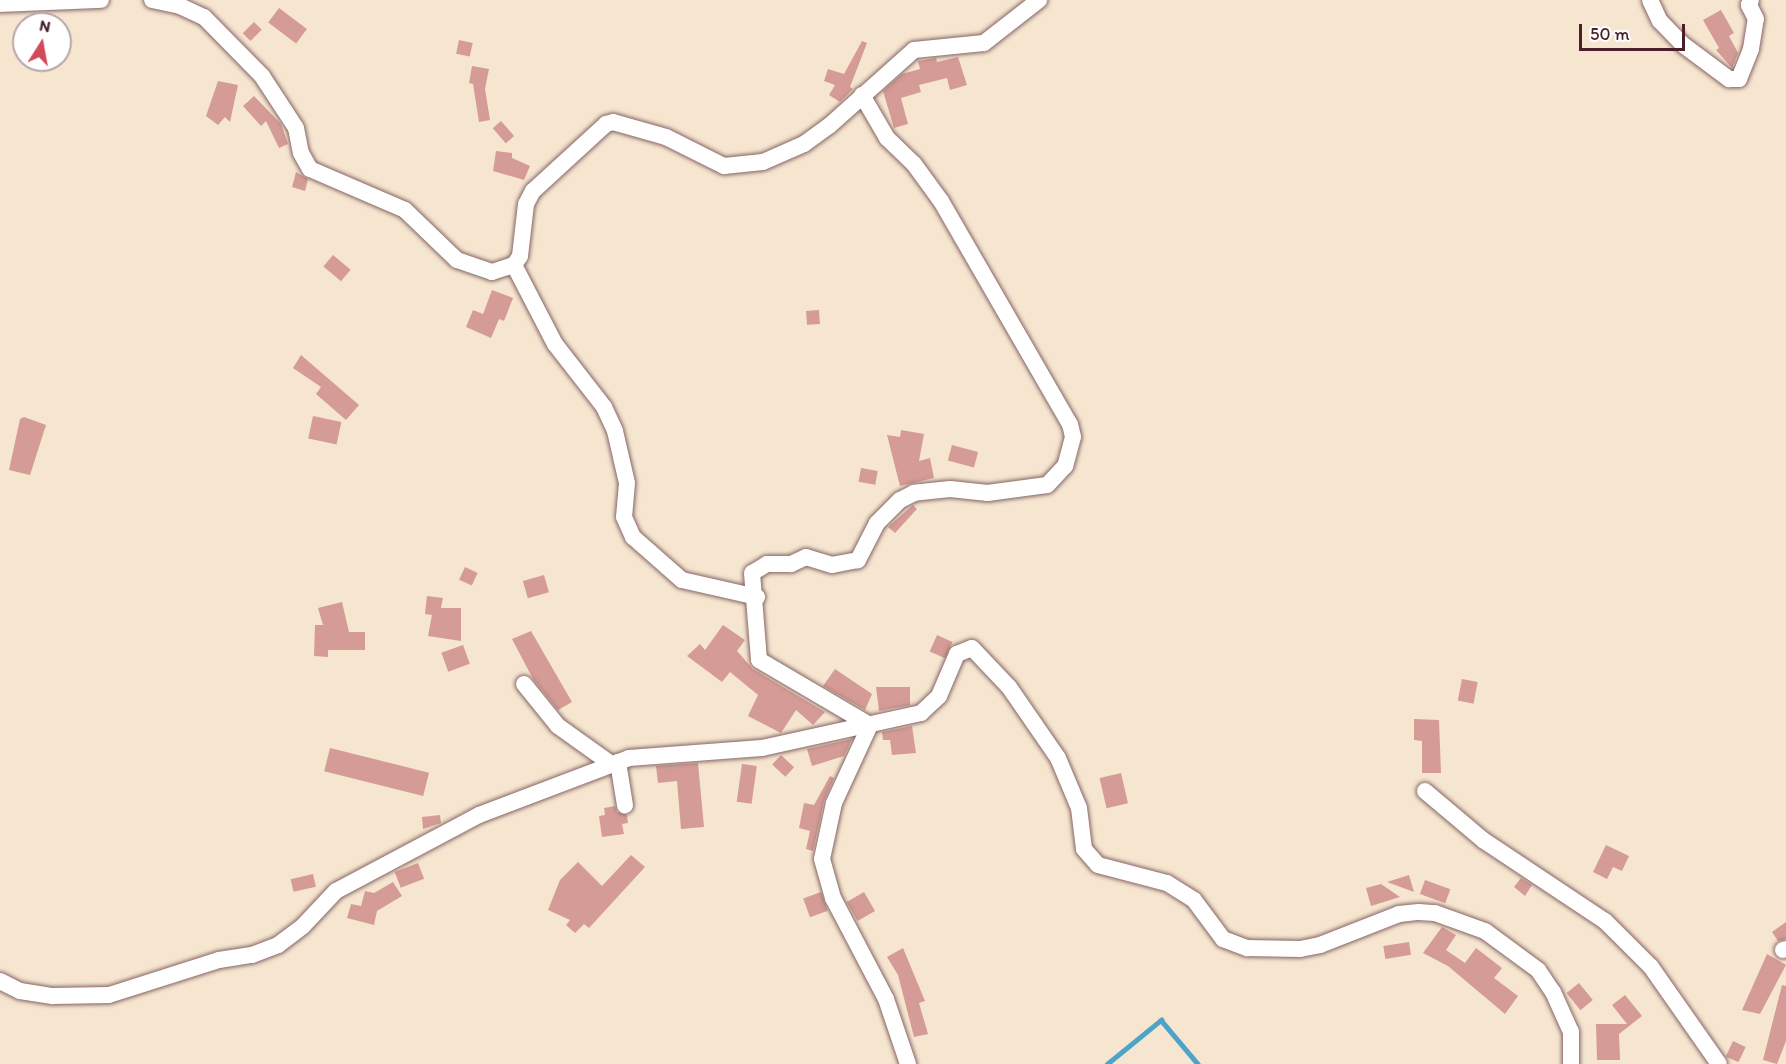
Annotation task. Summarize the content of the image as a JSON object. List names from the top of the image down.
{
  "scale_bar": "50 m",
  "north": "top"
}
